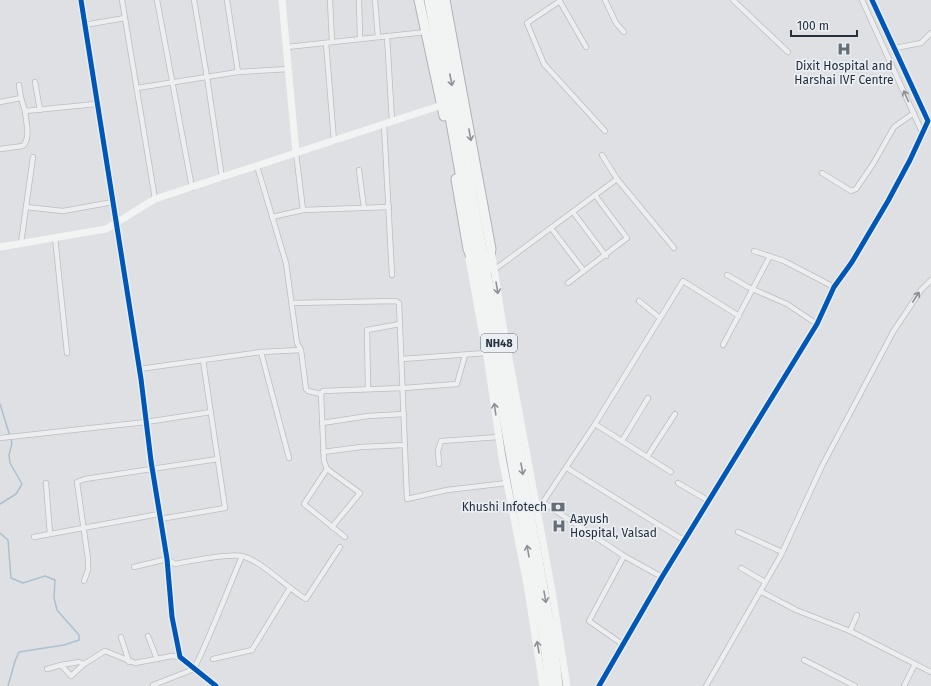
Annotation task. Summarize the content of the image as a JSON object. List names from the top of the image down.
{
  "streets": {
    "highway": ["NH48"]
  },
  "places": {
    "hospital": ["Dixit Hospital and Harshai IVF Centre", "Aayush Hospital, Valsad"],
    "bank": ["Khushi Infotech"]
  },
  "scale_bar": "100 m"
}
